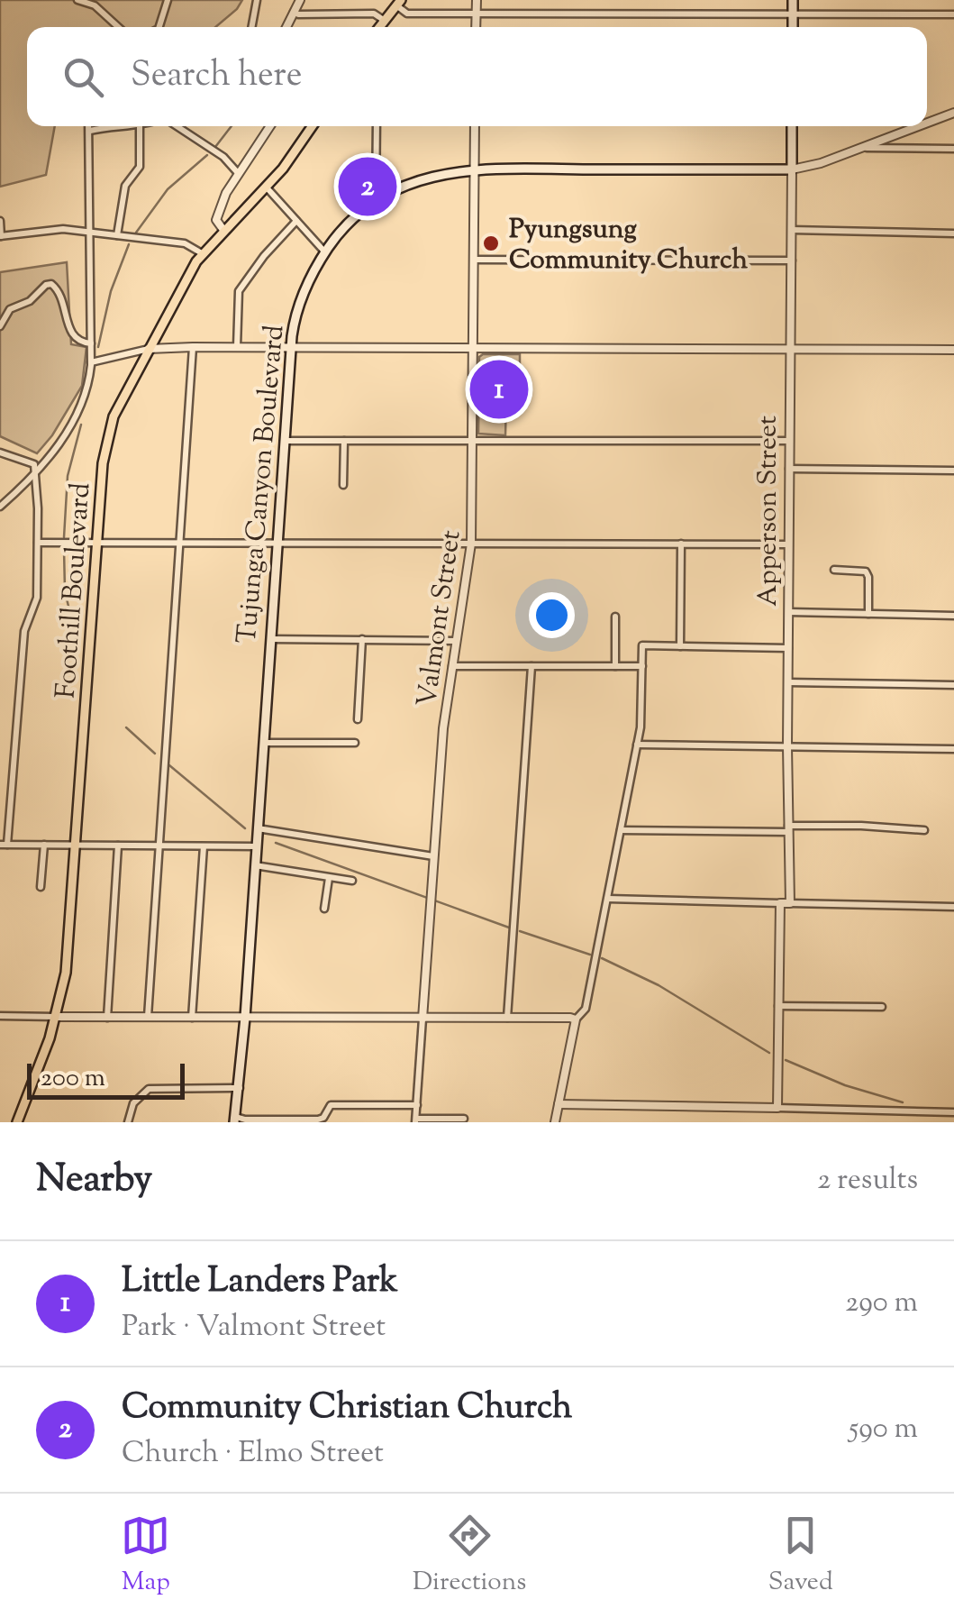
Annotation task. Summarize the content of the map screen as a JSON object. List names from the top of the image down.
{
  "streets": {
    "main road": ["Tujunga Canyon Boulevard", "Apperson Street", "Foothill Boulevard"],
    "street": ["Valmont Street"]
  },
  "crossings": [
    ["Tujunga Canyon Boulevard", "Apperson Street"],
    ["Tujunga Canyon Boulevard", "Valmont Street"]
  ],
  "places": ["Pyungsung Community Church"],
  "scale_bar": "200 m",
  "page": {
    "search": "Search here",
    "pins": ["2", "1"],
    "scale": "200 m",
    "heading": ["Nearby", "2 results"],
    "list": [
      {
        "mark": "1",
        "name": "Little Landers Park",
        "note": "Park · Valmont Street",
        "value": "290 m"
      },
      {
        "mark": "2",
        "name": "Community Christian Church",
        "note": "Church · Elmo Street",
        "value": "590 m"
      }
    ],
    "nav": ["Map", "Directions", "Saved"]
  }
}
